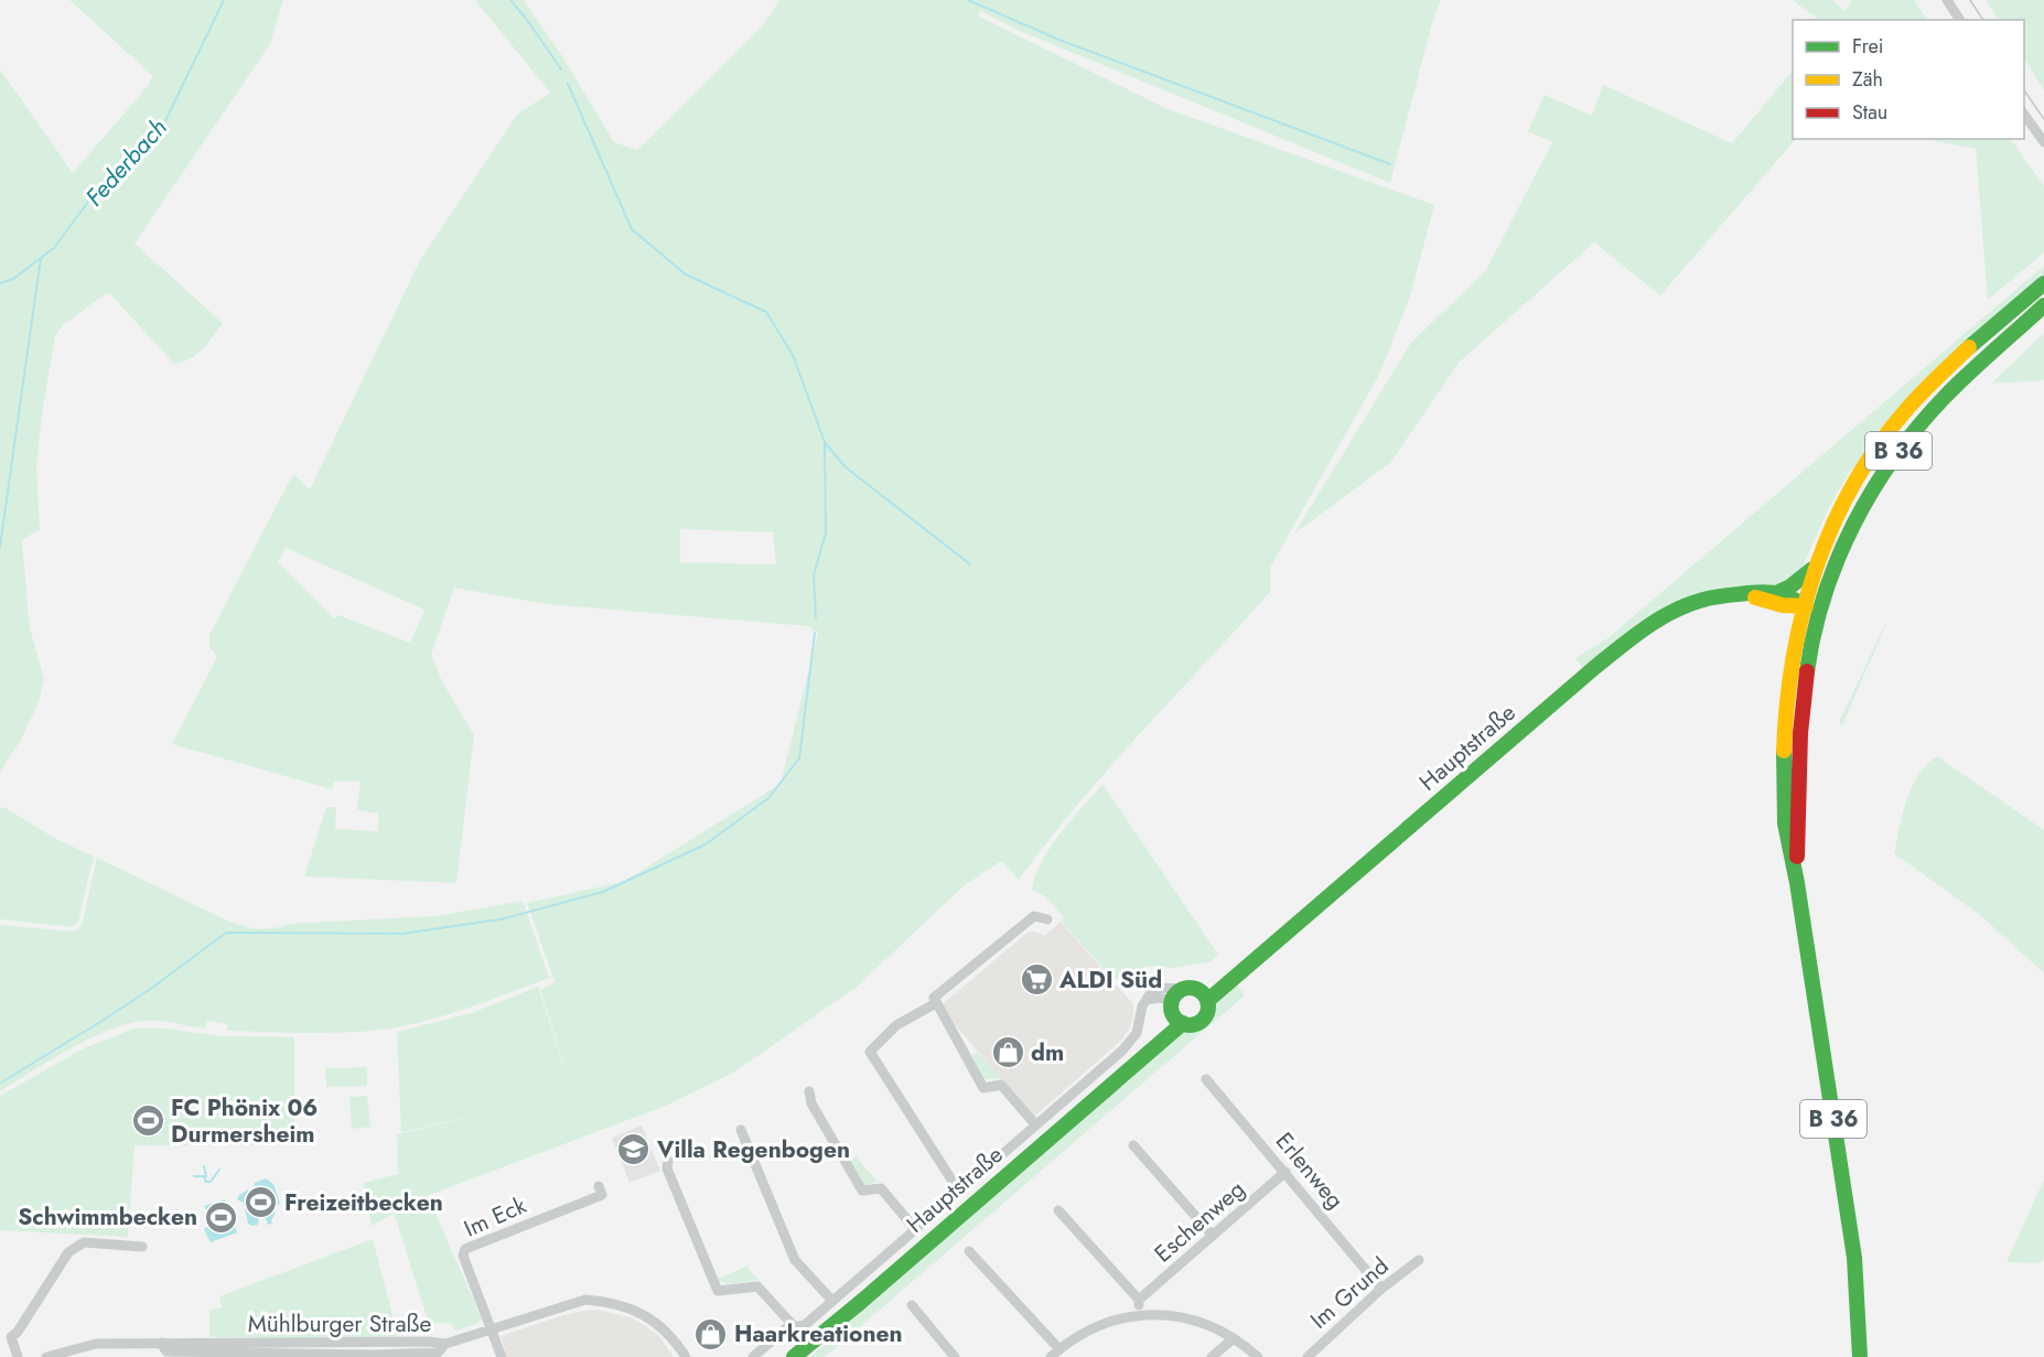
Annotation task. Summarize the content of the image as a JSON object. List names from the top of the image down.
{
  "streets": {
    "main road": ["B 36", "Hauptstraße"],
    "street": [
      "Erlenweg",
      "Im Eck",
      "Eschenweg",
      "Im Grund",
      "Mühlburger Straße"
    ]
  },
  "crossings": [
    ["B 36", "Hauptstraße"],
    ["Erlenweg", "Eschenweg"],
    ["Erlenweg", "Im Grund"],
    ["Im Eck", "Mühlburger Straße"]
  ],
  "water": ["Federbach"],
  "places": {
    "supermarket": ["ALDI Süd"],
    "shop": ["dm", "Haarkreationen"],
    "sports": ["FC Phönix 06 Durmersheim", "Freizeitbecken", "Schwimmbecken"],
    "school or university": ["Villa Regenbogen"]
  },
  "legend": ["Frei", "Zäh", "Stau"]
}
